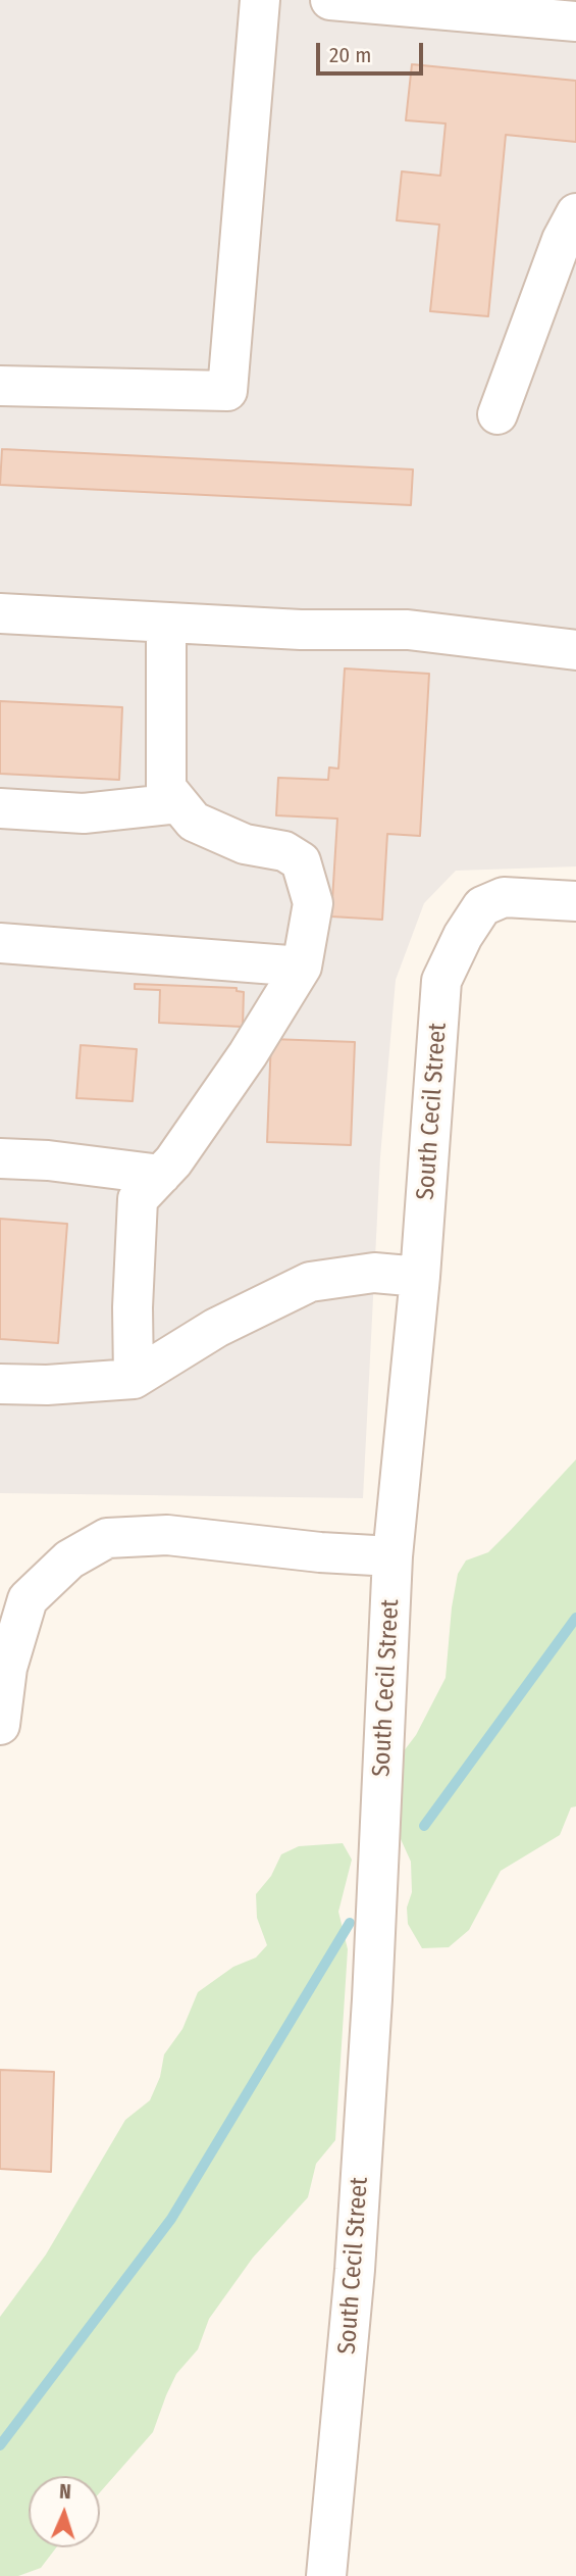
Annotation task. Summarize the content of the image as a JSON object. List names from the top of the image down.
{
  "streets": {
    "street": ["South Cecil Street"]
  },
  "scale_bar": "20 m",
  "north": "top"
}
